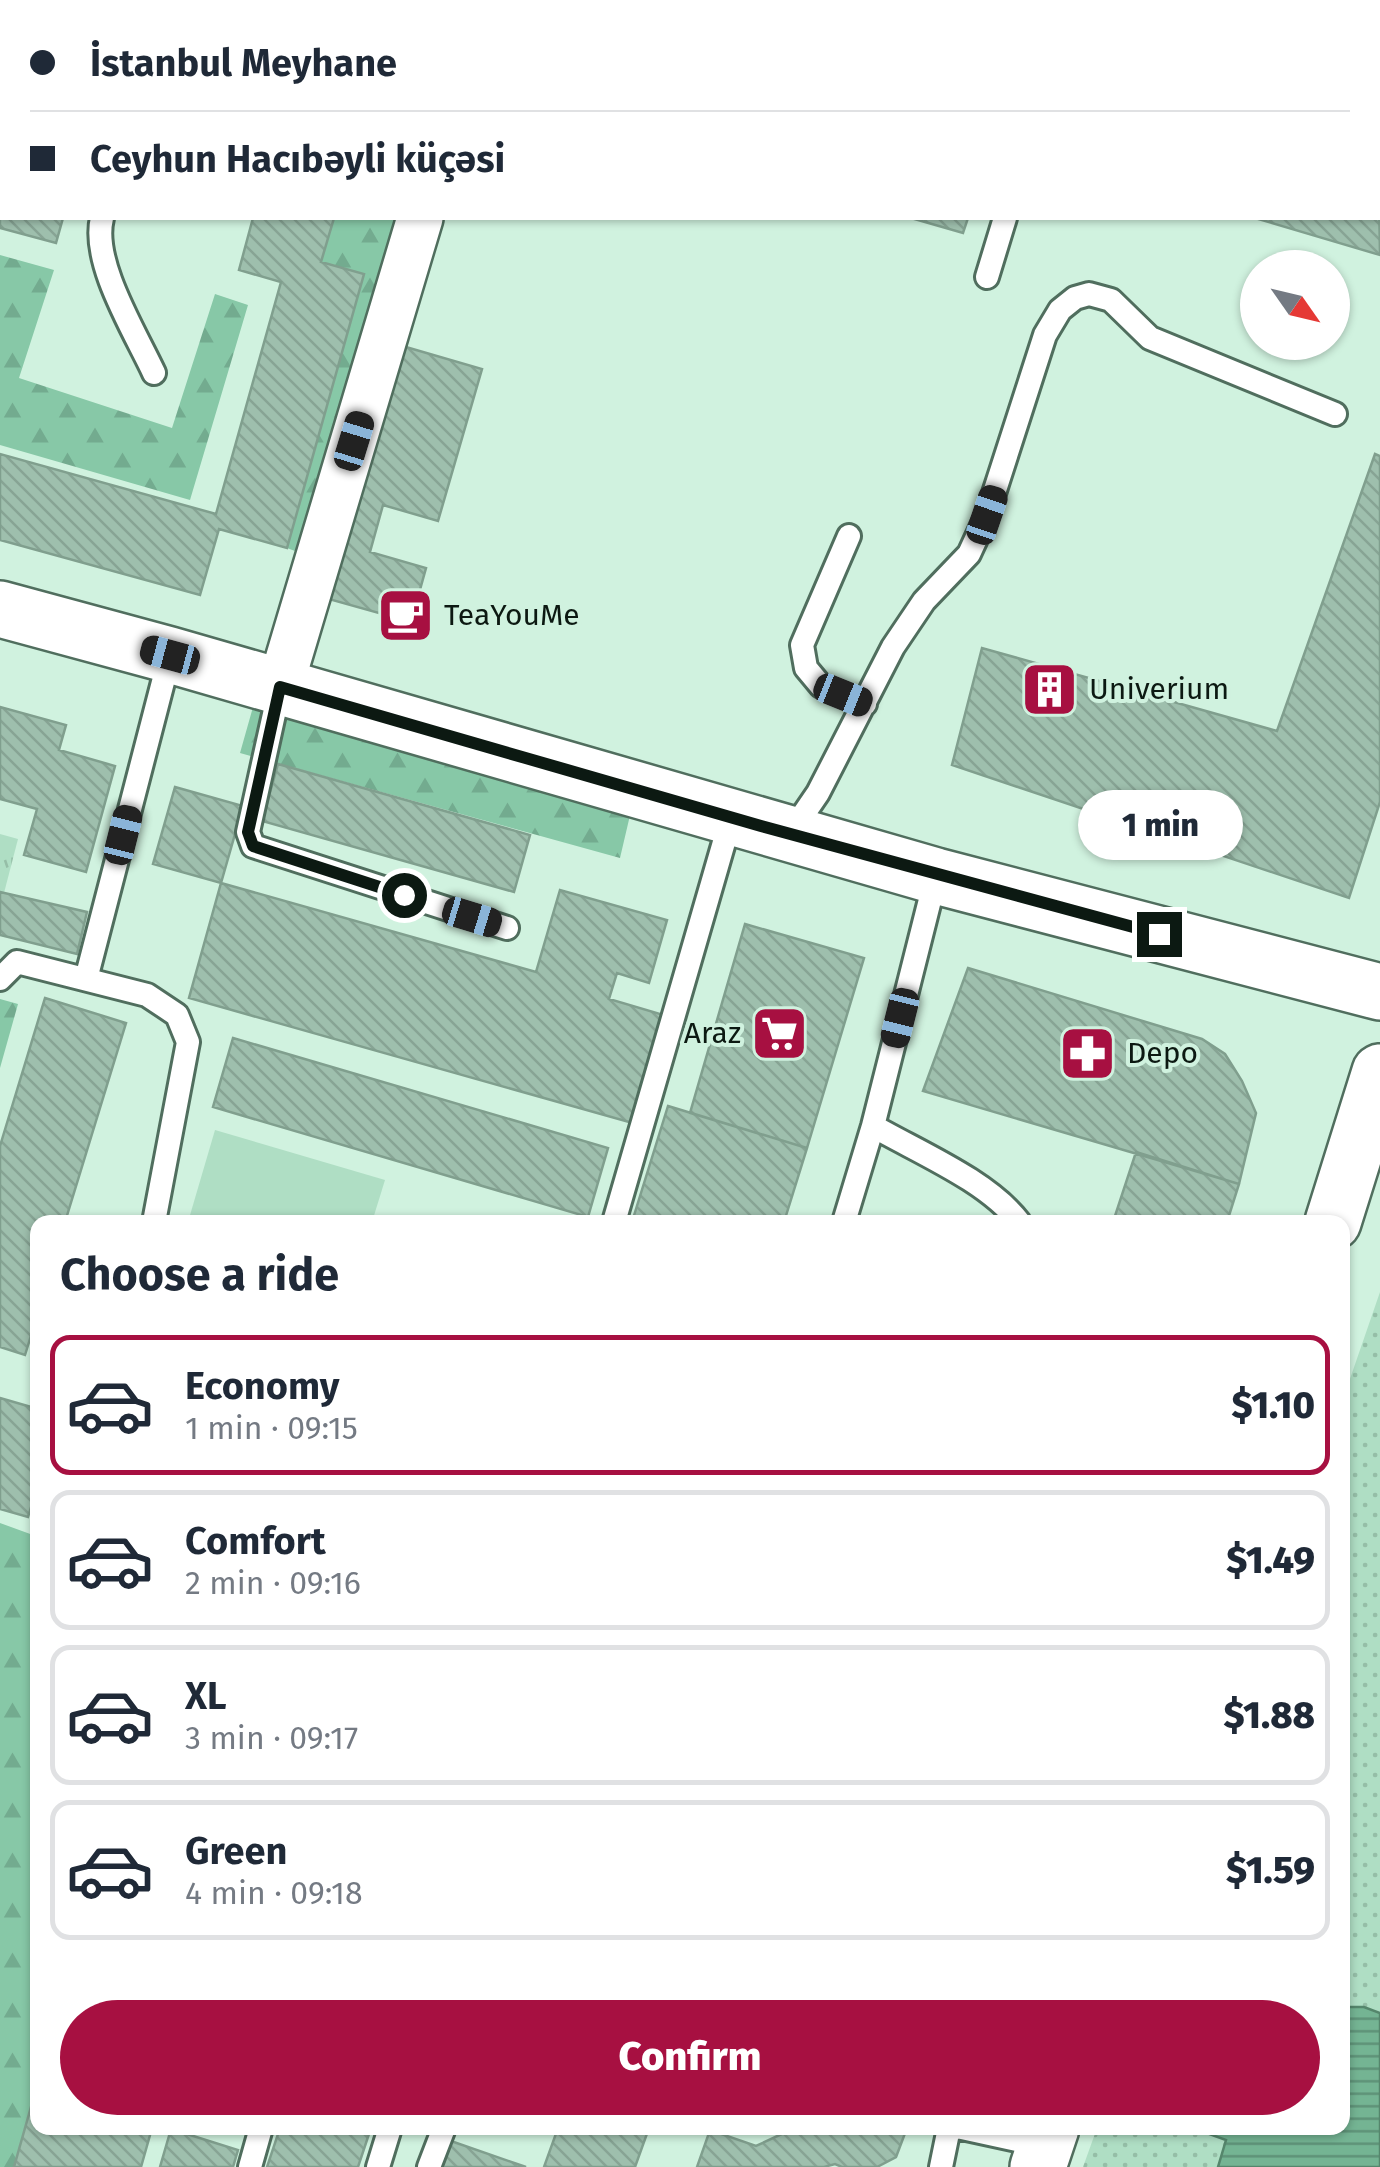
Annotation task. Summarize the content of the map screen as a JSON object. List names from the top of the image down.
{
  "places": {
    "cafe": ["TeaYouMe"],
    "building": ["Univerium"],
    "supermarket": ["Araz"],
    "pharmacy": ["Depo"]
  },
  "north": "bottom right",
  "page": {
    "banner": ["İstanbul Meyhane", "Ceyhun Hacıbəyli küçəsi"],
    "bubble": "1 min",
    "heading": "Choose a ride",
    "list": [
      {
        "name": "Economy",
        "note": "1 min · 09:15",
        "value": "$1.10"
      },
      {
        "name": "Comfort",
        "note": "2 min · 09:16",
        "value": "$1.49"
      },
      {
        "name": "XL",
        "note": "3 min · 09:17",
        "value": "$1.88"
      },
      {
        "name": "Green",
        "note": "4 min · 09:18",
        "value": "$1.59"
      }
    ],
    "buttons": "Confirm"
  }
}
